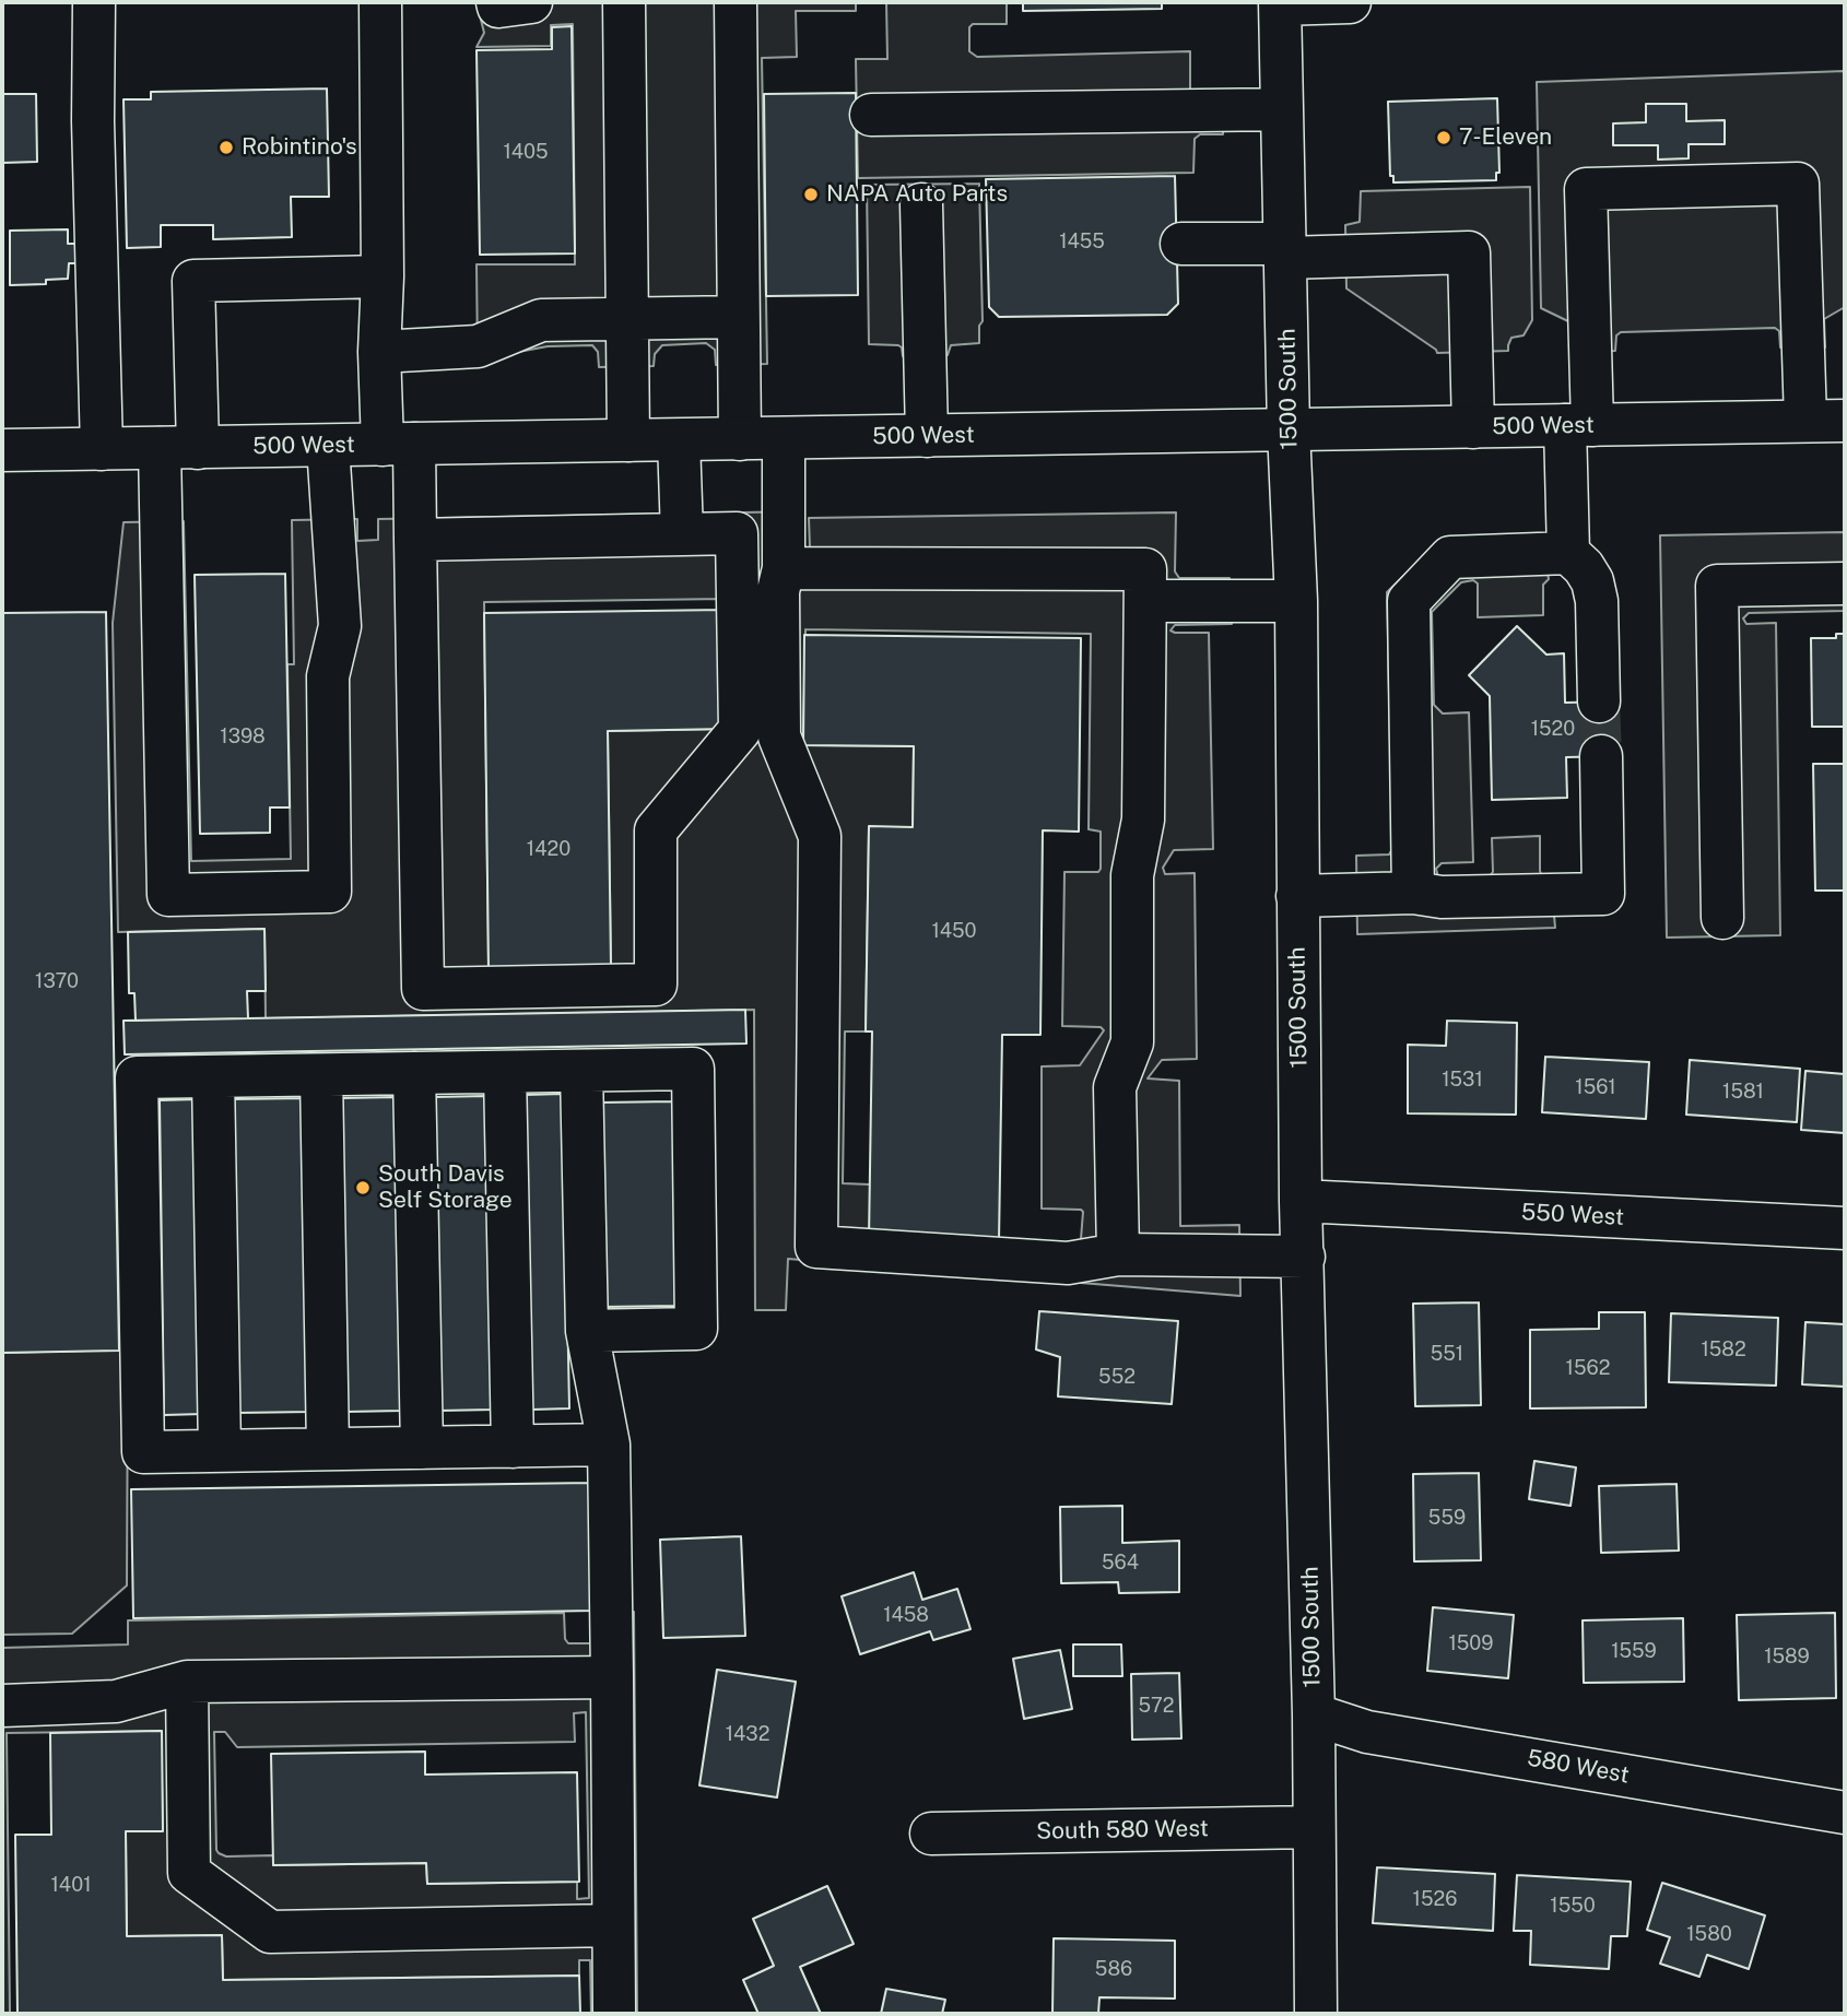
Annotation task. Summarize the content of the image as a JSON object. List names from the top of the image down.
{
  "streets": {
    "street": [
      "1500 South",
      "500 West",
      "550 West",
      "580 West",
      "South 580 West"
    ]
  },
  "crossings": [
    ["1500 South", "500 West"],
    ["1500 South", "550 West"],
    ["1500 South", "580 West"],
    ["1500 South", "South 580 West"]
  ],
  "places": [
    "7-Eleven",
    "Robintino's",
    "NAPA Auto Parts",
    "South Davis Self Storage"
  ],
  "house_numbers": [
    "1405",
    "1455",
    "1520",
    "1398",
    "1420",
    "1450",
    "1370",
    "1531",
    "1561",
    "1581",
    "1582",
    "551",
    "1562",
    "552",
    "559",
    "564",
    "1458",
    "1509",
    "1559",
    "1589",
    "572",
    "1432",
    "1401",
    "1526",
    "1550",
    "1580",
    "586"
  ]
}
